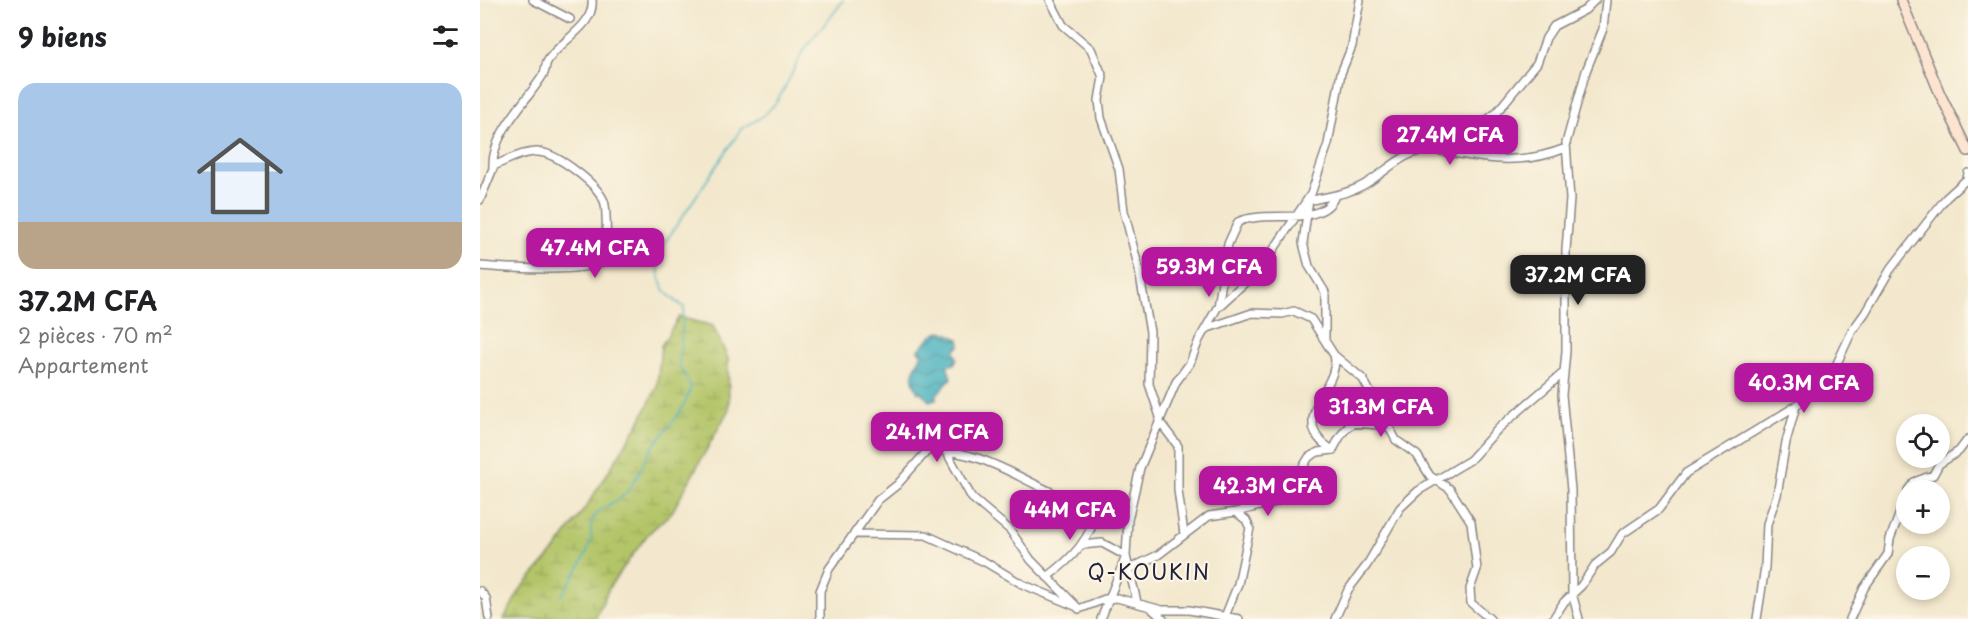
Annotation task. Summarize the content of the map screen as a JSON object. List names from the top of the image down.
{
  "districts": ["Q-KOUKIN"],
  "page": {
    "heading": "9 biens",
    "list": [
      {
        "name": "37.2M CFA",
        "note": "2 pièces · 70 m² · Appartement"
      }
    ],
    "price": [
      "27.4M CFA",
      "47.4M CFA",
      "59.3M CFA",
      "37.2M CFA",
      "40.3M CFA",
      "31.3M CFA",
      "24.1M CFA",
      "42.3M CFA",
      "44M CFA"
    ],
    "map_buttons": ["+", "−"]
  }
}
